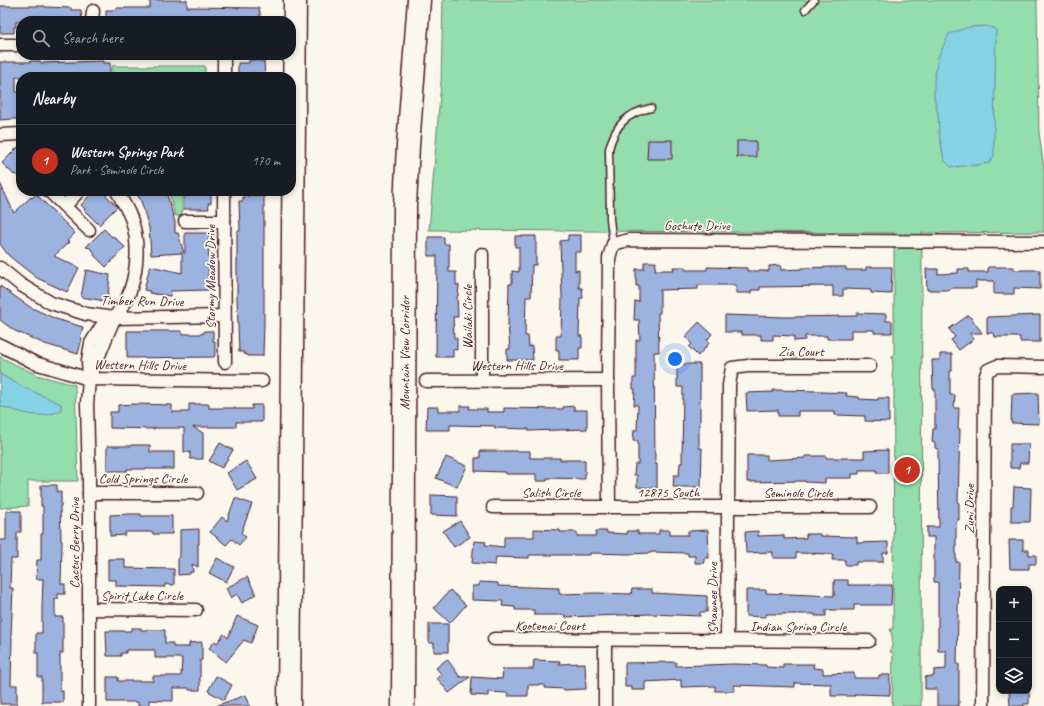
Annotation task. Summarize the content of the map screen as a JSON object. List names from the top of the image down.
{
  "streets": {
    "highway": ["Mountain View Corridor"],
    "street": [
      "Goshute Drive",
      "Stormy Meadow Drive",
      "Timber Run Drive",
      "Wailaki Circle",
      "Zia Court",
      "Western Hills Drive",
      "Cold Springs Circle",
      "Salish Circle",
      "12875 South",
      "Seminole Circle",
      "Zuni Drive",
      "Cactus Berry Drive",
      "Spirit Lake Circle",
      "Shawnee Drive",
      "Kootenai Court",
      "Indian Spring Circle"
    ]
  },
  "crossings": [
    ["Stormy Meadow Drive", "Timber Run Drive"],
    ["Wailaki Circle", "Western Hills Drive"],
    ["Zia Court", "Shawnee Drive"],
    ["Western Hills Drive", "Cactus Berry Drive"],
    ["Cold Springs Circle", "Cactus Berry Drive"],
    ["Salish Circle", "12875 South"],
    ["12875 South", "Seminole Circle"],
    ["12875 South", "Shawnee Drive"],
    ["Seminole Circle", "Shawnee Drive"],
    ["Cactus Berry Drive", "Spirit Lake Circle"],
    ["Shawnee Drive", "Kootenai Court"],
    ["Shawnee Drive", "Indian Spring Circle"]
  ],
  "page": {
    "search": "Search here",
    "heading": "Nearby",
    "list": [
      {
        "mark": "1",
        "name": "Western Springs Park",
        "note": "Park · Seminole Circle",
        "value": "170 m"
      }
    ],
    "pins": "1",
    "map_buttons": ["+", "−"]
  }
}
